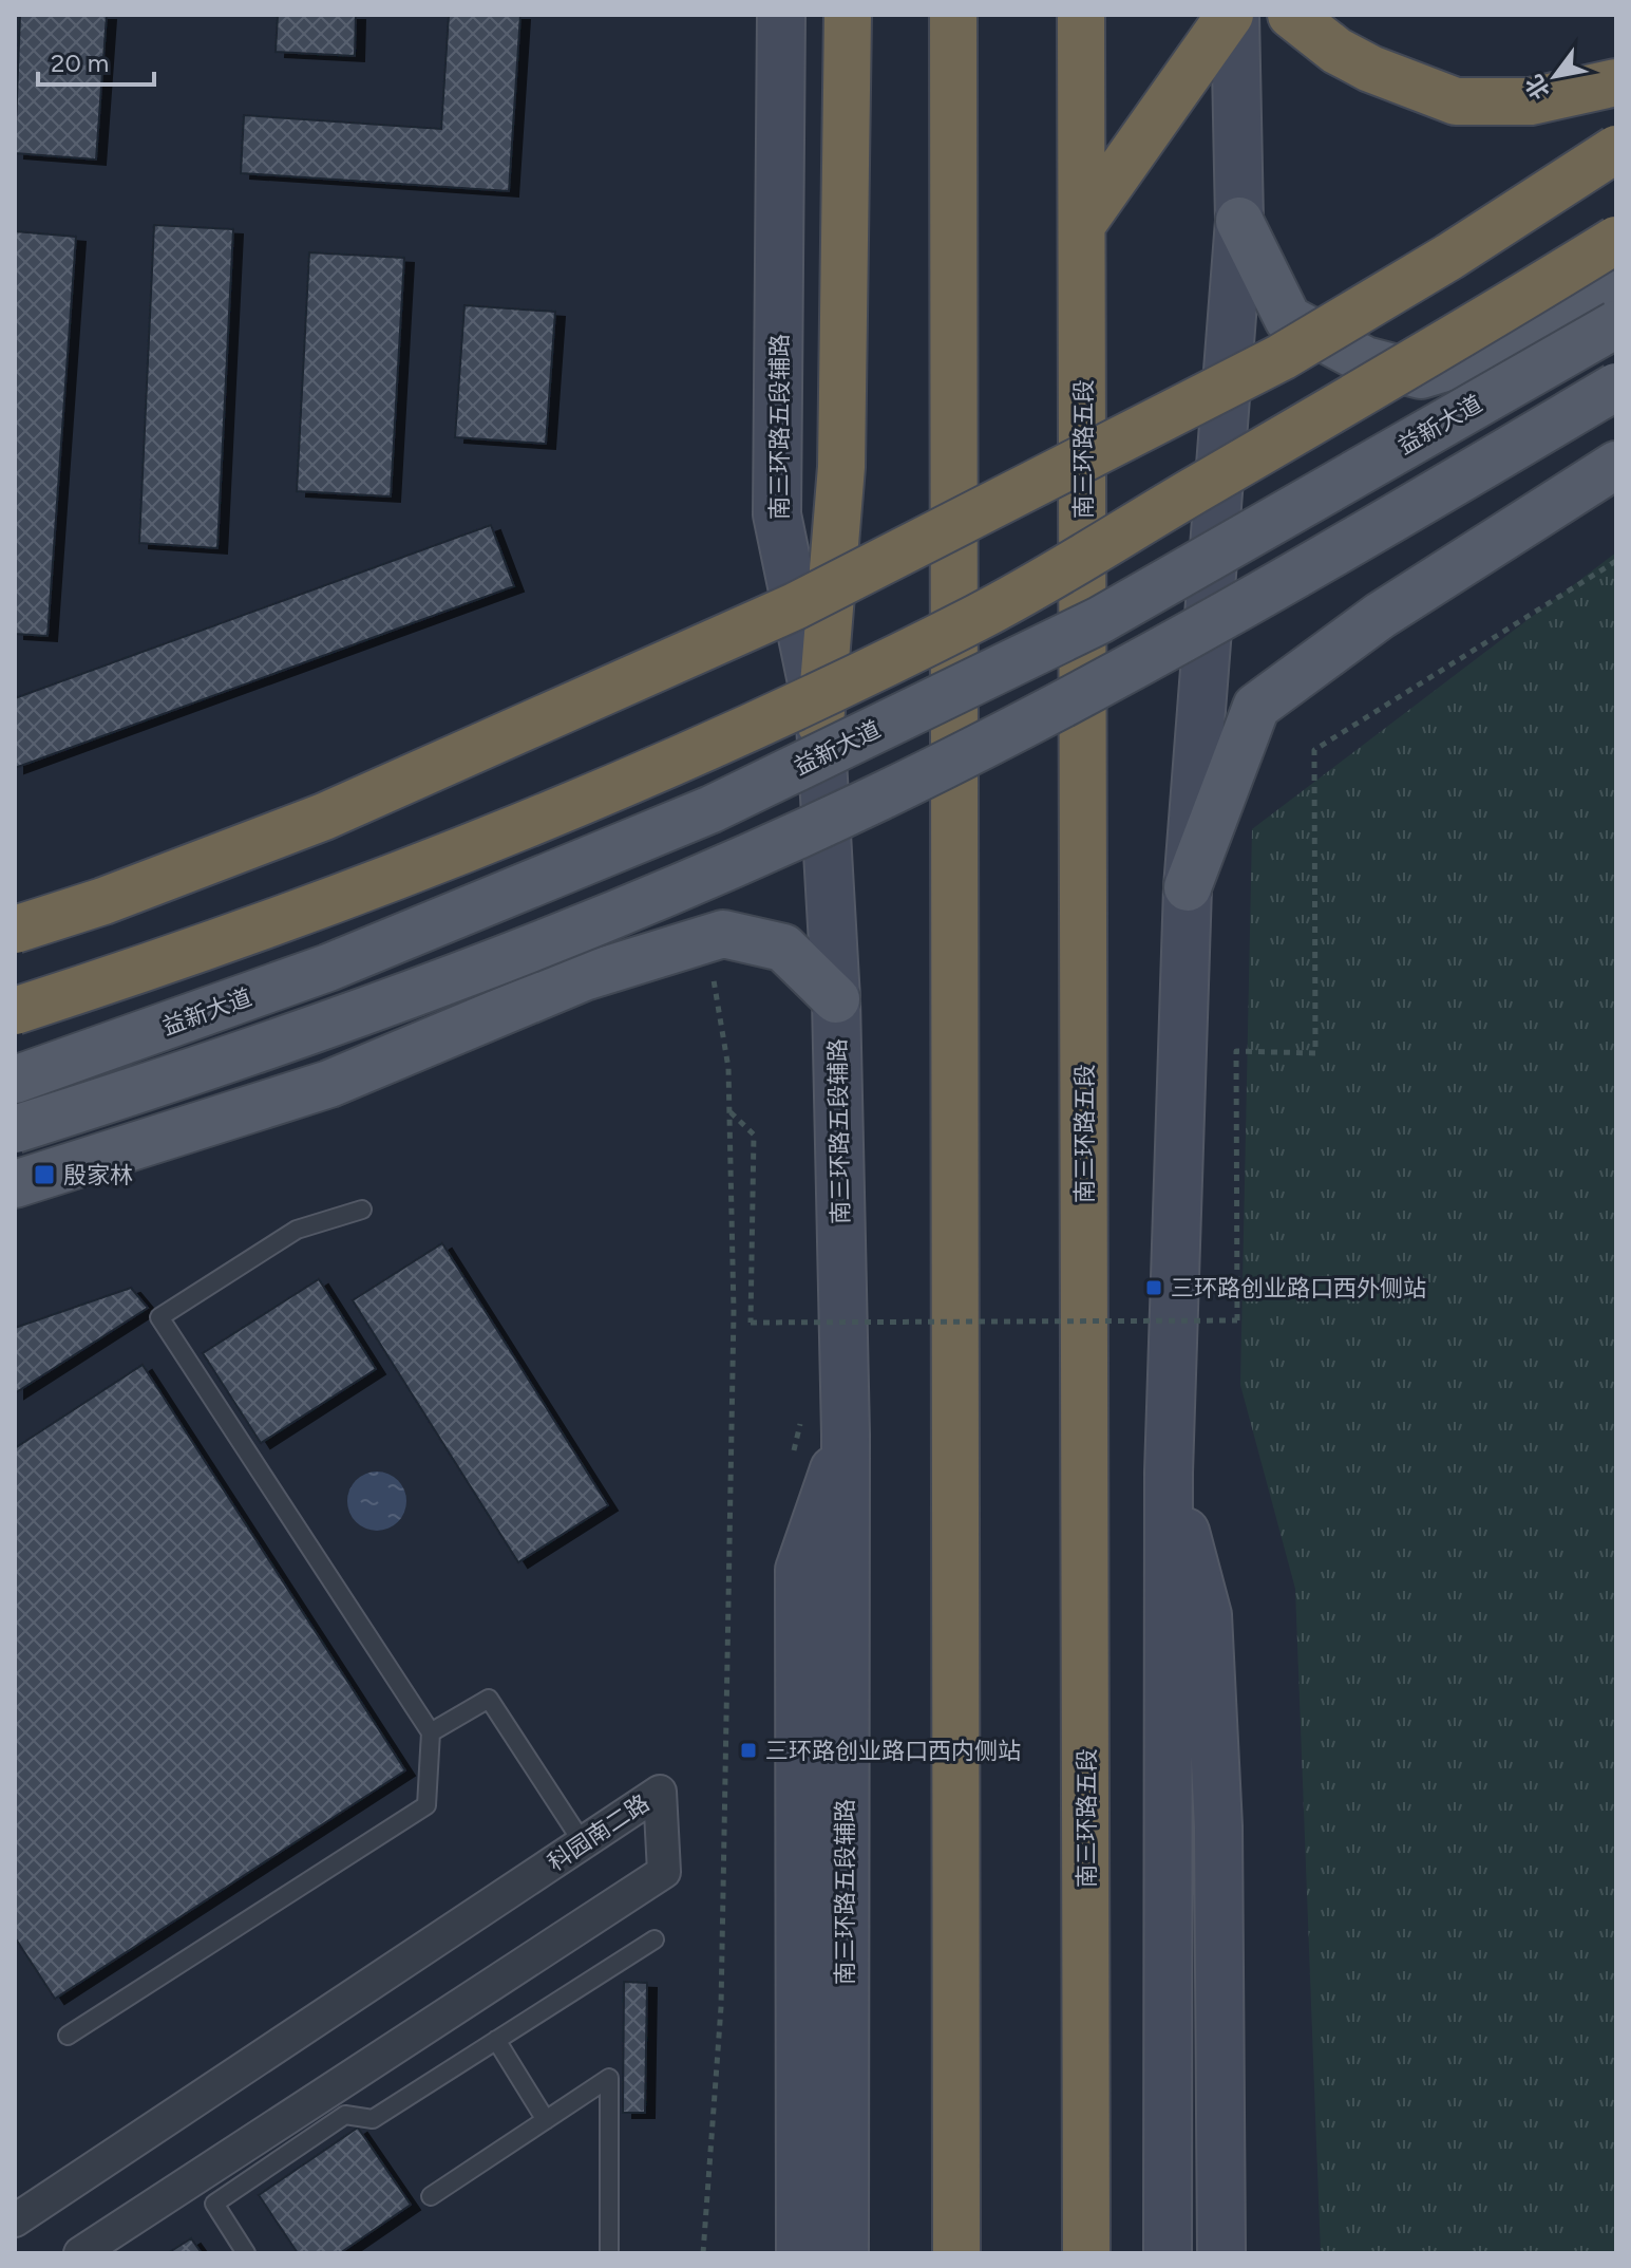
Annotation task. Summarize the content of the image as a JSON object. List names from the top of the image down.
{
  "streets": {
    "highway": ["南三环路五段"],
    "main road": ["益新大道", "南三环路五段辅路"],
    "street": ["科园南二路"]
  },
  "places": {
    "transit": ["殷家林", "三环路创业路口西外侧站", "三环路创业路口西内侧站"]
  },
  "scale_bar": "20 m",
  "north": "bottom left"
}
